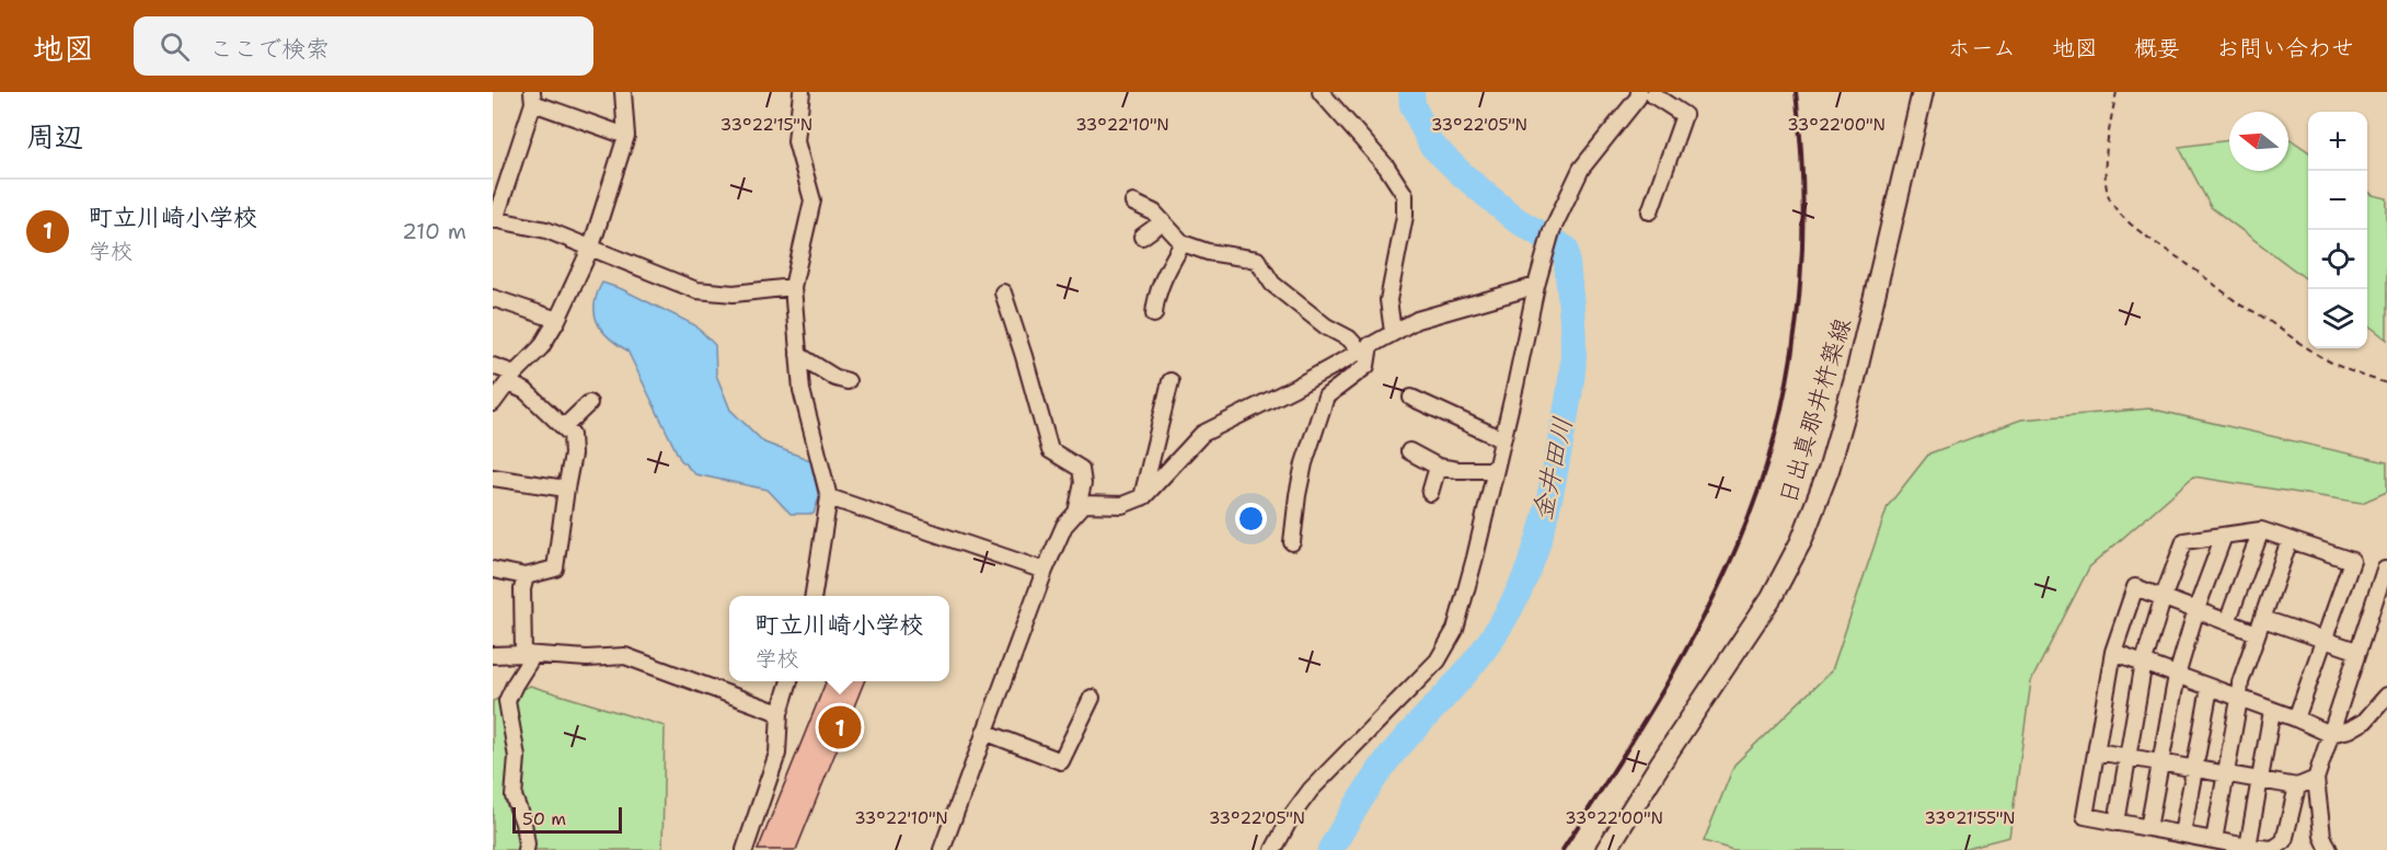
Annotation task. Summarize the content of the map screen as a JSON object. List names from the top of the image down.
{
  "streets": {
    "main road": ["日出真那井杵築線"]
  },
  "water": ["金井田川"],
  "scale_bar": "50 m",
  "north": "left",
  "page": {
    "header": "地図",
    "search": "ここで検索",
    "nav": [
      "ホーム",
      "地図",
      "概要",
      "お問い合わせ"
    ],
    "heading": "周辺",
    "map_buttons": ["+", "−"],
    "list": [
      {
        "mark": "1",
        "name": "町立川崎小学校",
        "note": "学校",
        "value": "210 m"
      }
    ],
    "popup": ["町立川崎小学校", "学校"],
    "pins": "1",
    "scale": "50 m"
  },
  "coordinates": [
    "33°22'15\"N",
    "33°22'10\"N",
    "33°22'05\"N",
    "33°22'00\"N",
    "33°21'55\"N"
  ]
}
